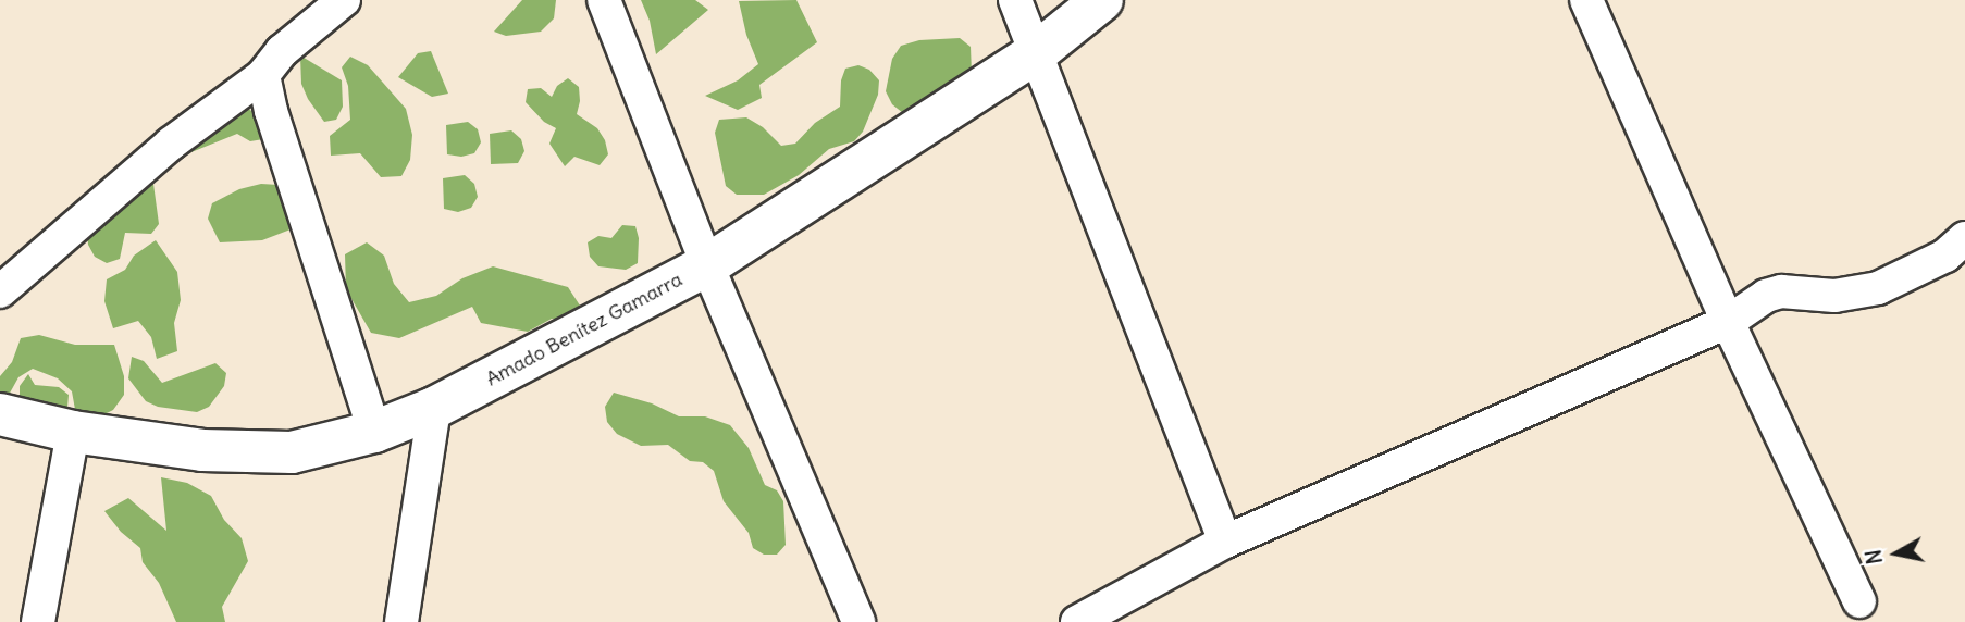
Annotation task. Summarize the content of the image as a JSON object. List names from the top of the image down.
{
  "streets": {
    "main road": ["Amado Benítez Gamarra"]
  },
  "north": "left"
}
